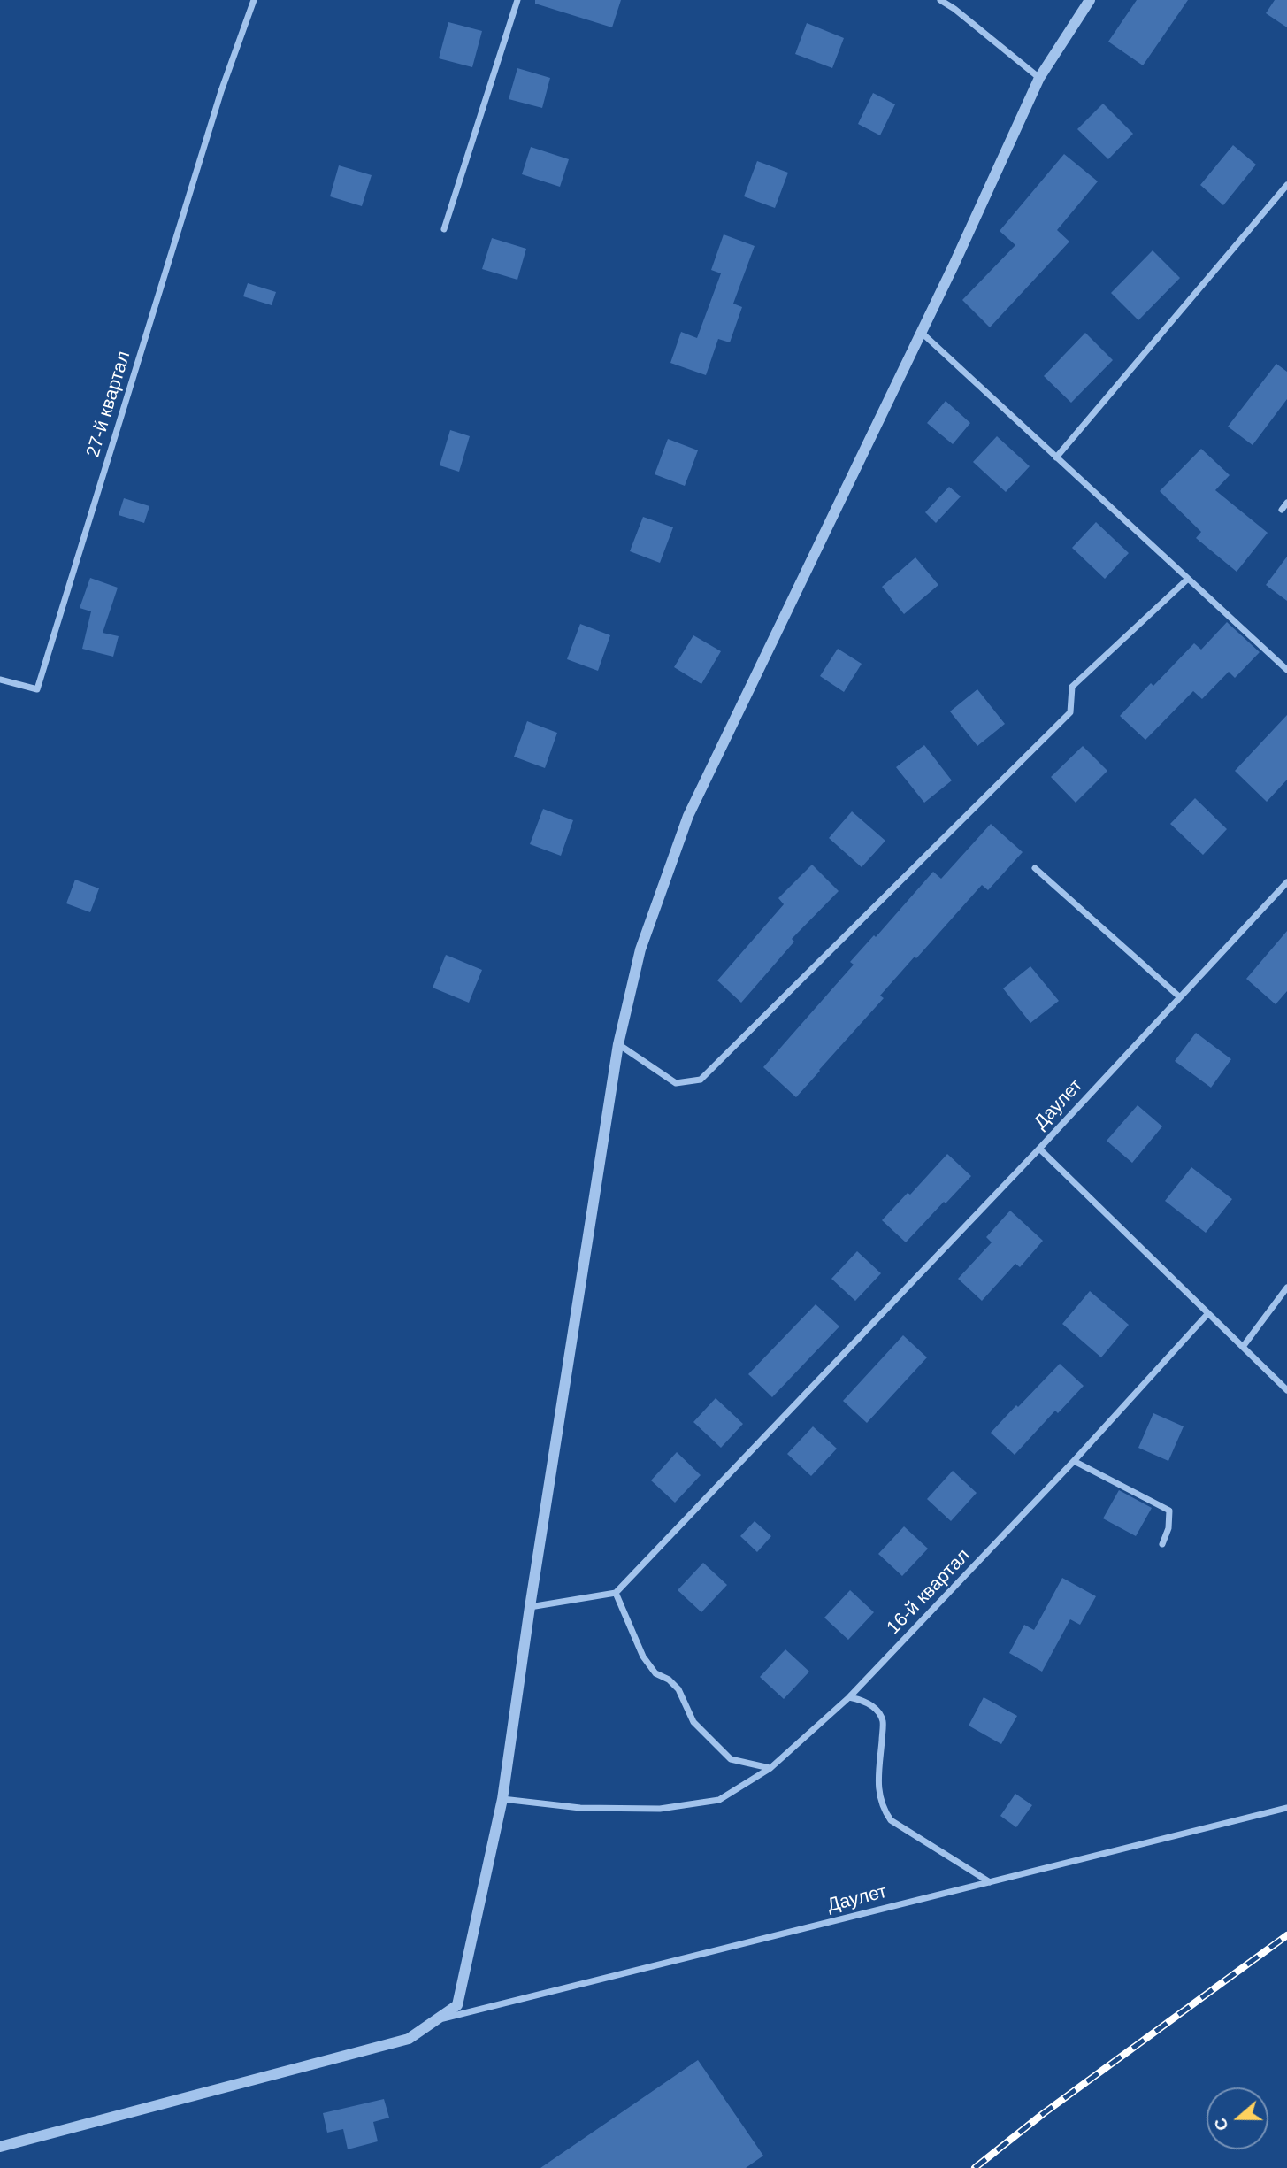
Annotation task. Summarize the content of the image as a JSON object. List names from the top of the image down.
{
  "streets": {
    "street": ["27-й квартал", "Даулет", "16-й квартал"]
  },
  "crossings": [
    ["Даулет", "16-й квартал"]
  ],
  "north": "left"
}
